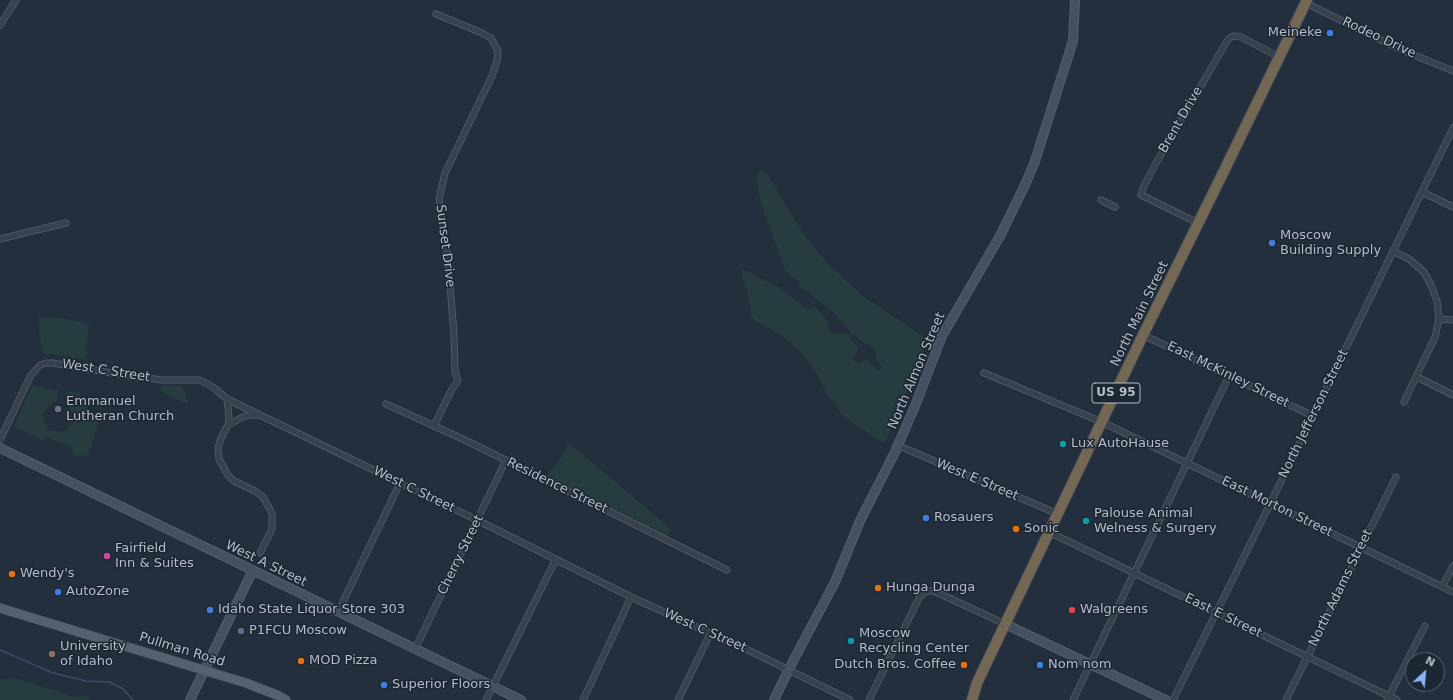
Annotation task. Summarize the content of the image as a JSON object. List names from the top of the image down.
{
  "streets": {
    "highway": ["North Main Street", "US 95"],
    "main road": ["Pullman Road"],
    "street": [
      "Rodeo Drive",
      "Brent Drive",
      "Sunset Drive",
      "West C Street",
      "North Almon Street",
      "East McKinley Street",
      "North Jefferson Street",
      "West E Street",
      "Residence Street",
      "East Morton Street",
      "Cherry Street",
      "West A Street",
      "North Adams Street",
      "East E Street"
    ]
  },
  "crossings": [
    ["Rodeo Drive", "North Main Street"],
    ["Brent Drive", "North Main Street"],
    ["Sunset Drive", "Residence Street"],
    ["North Main Street", "East McKinley Street"],
    ["North Main Street", "West E Street"],
    ["North Main Street", "East Morton Street"],
    ["North Main Street", "East E Street"],
    ["West C Street", "North Almon Street"],
    ["West C Street", "Cherry Street"],
    ["North Almon Street", "West E Street"],
    ["East McKinley Street", "North Jefferson Street"],
    ["North Jefferson Street", "East Morton Street"],
    ["North Jefferson Street", "East E Street"],
    ["Residence Street", "Cherry Street"],
    ["East Morton Street", "North Adams Street"],
    ["Cherry Street", "West A Street"],
    ["North Adams Street", "East E Street"]
  ],
  "places": [
    "Meineke",
    "Moscow Building Supply",
    "Emmanuel Lutheran Church",
    "Lux AutoHause",
    "Rosauers",
    "Palouse Animal Welness & Surgery",
    "Sonic",
    "Fairfield Inn & Suites",
    "Wendy's",
    "Hunga Dunga",
    "AutoZone",
    "Idaho State Liquor Store 303",
    "Walgreens",
    "P1FCU Moscow",
    "Moscow Recycling Center",
    "University of Idaho",
    "MOD Pizza",
    "Dutch Bros. Coffee",
    "Nom nom",
    "Superior Floors"
  ],
  "north": "top right"
}
